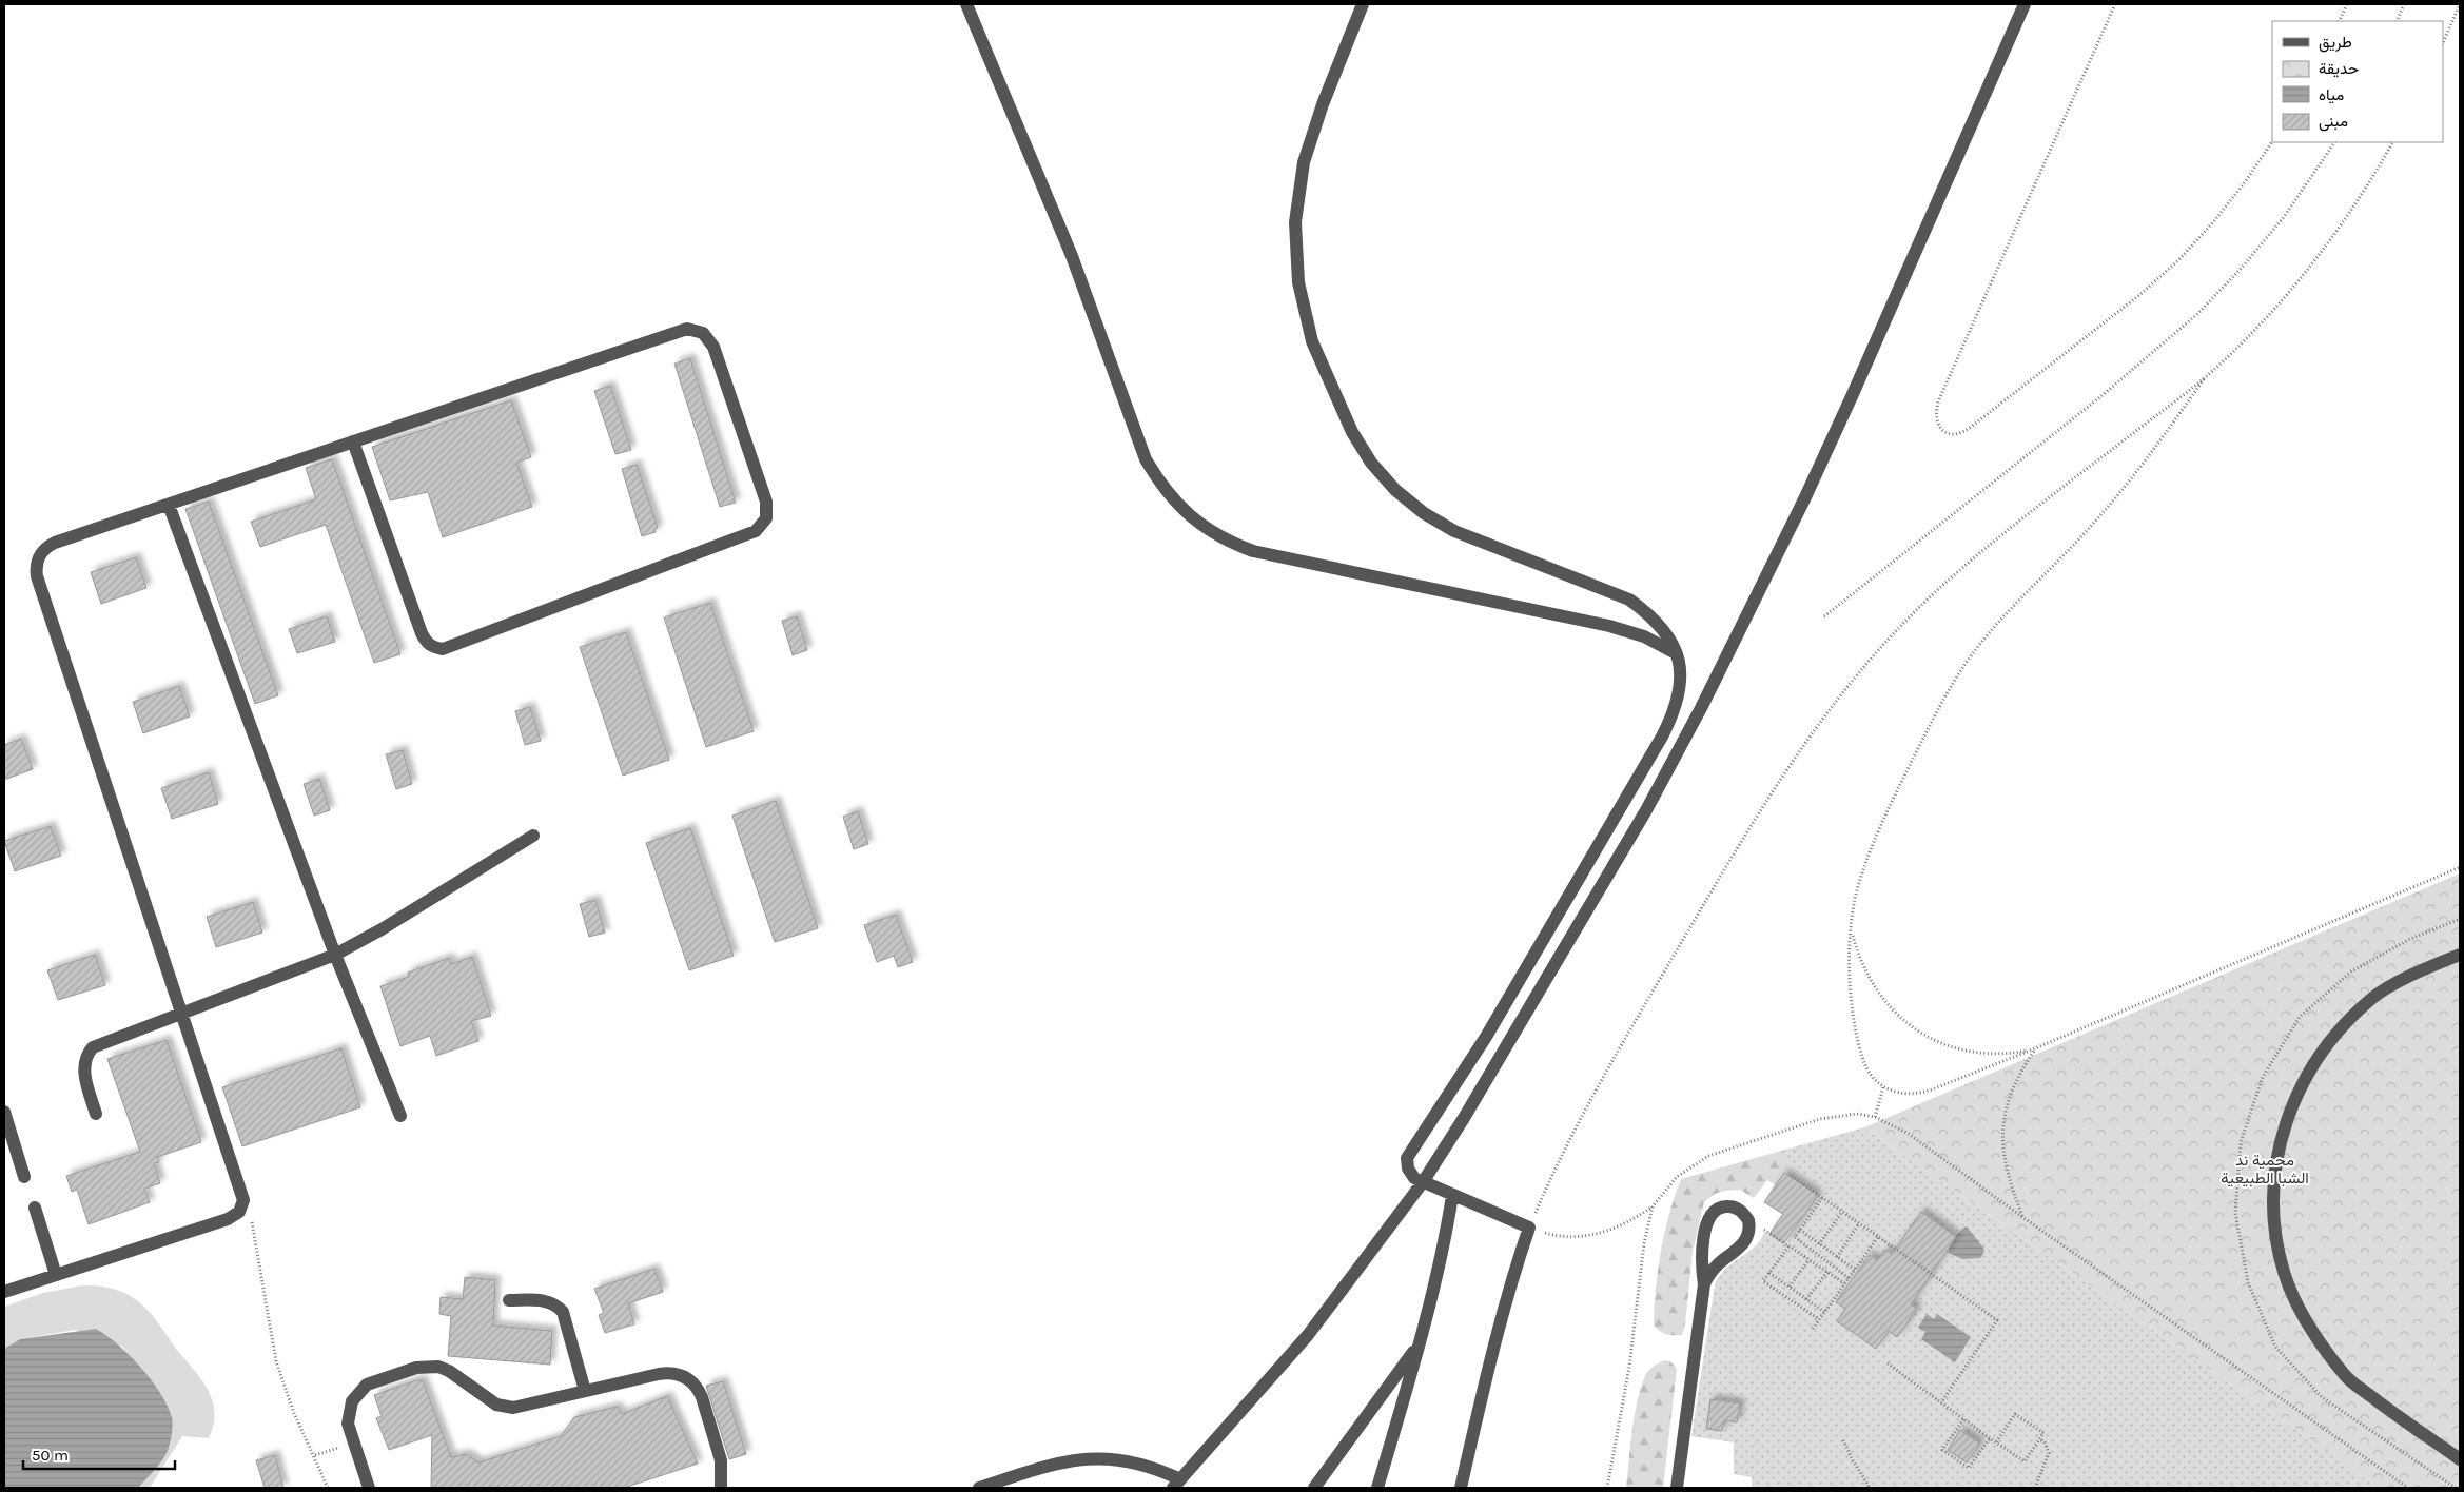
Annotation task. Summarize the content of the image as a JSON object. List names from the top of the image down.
{
  "parks": ["محمية ند الشبا الطبيعية"],
  "legend": [
    "طريق",
    "حديقة",
    "مياه",
    "مبنى"
  ],
  "scale_bar": "50 m"
}
